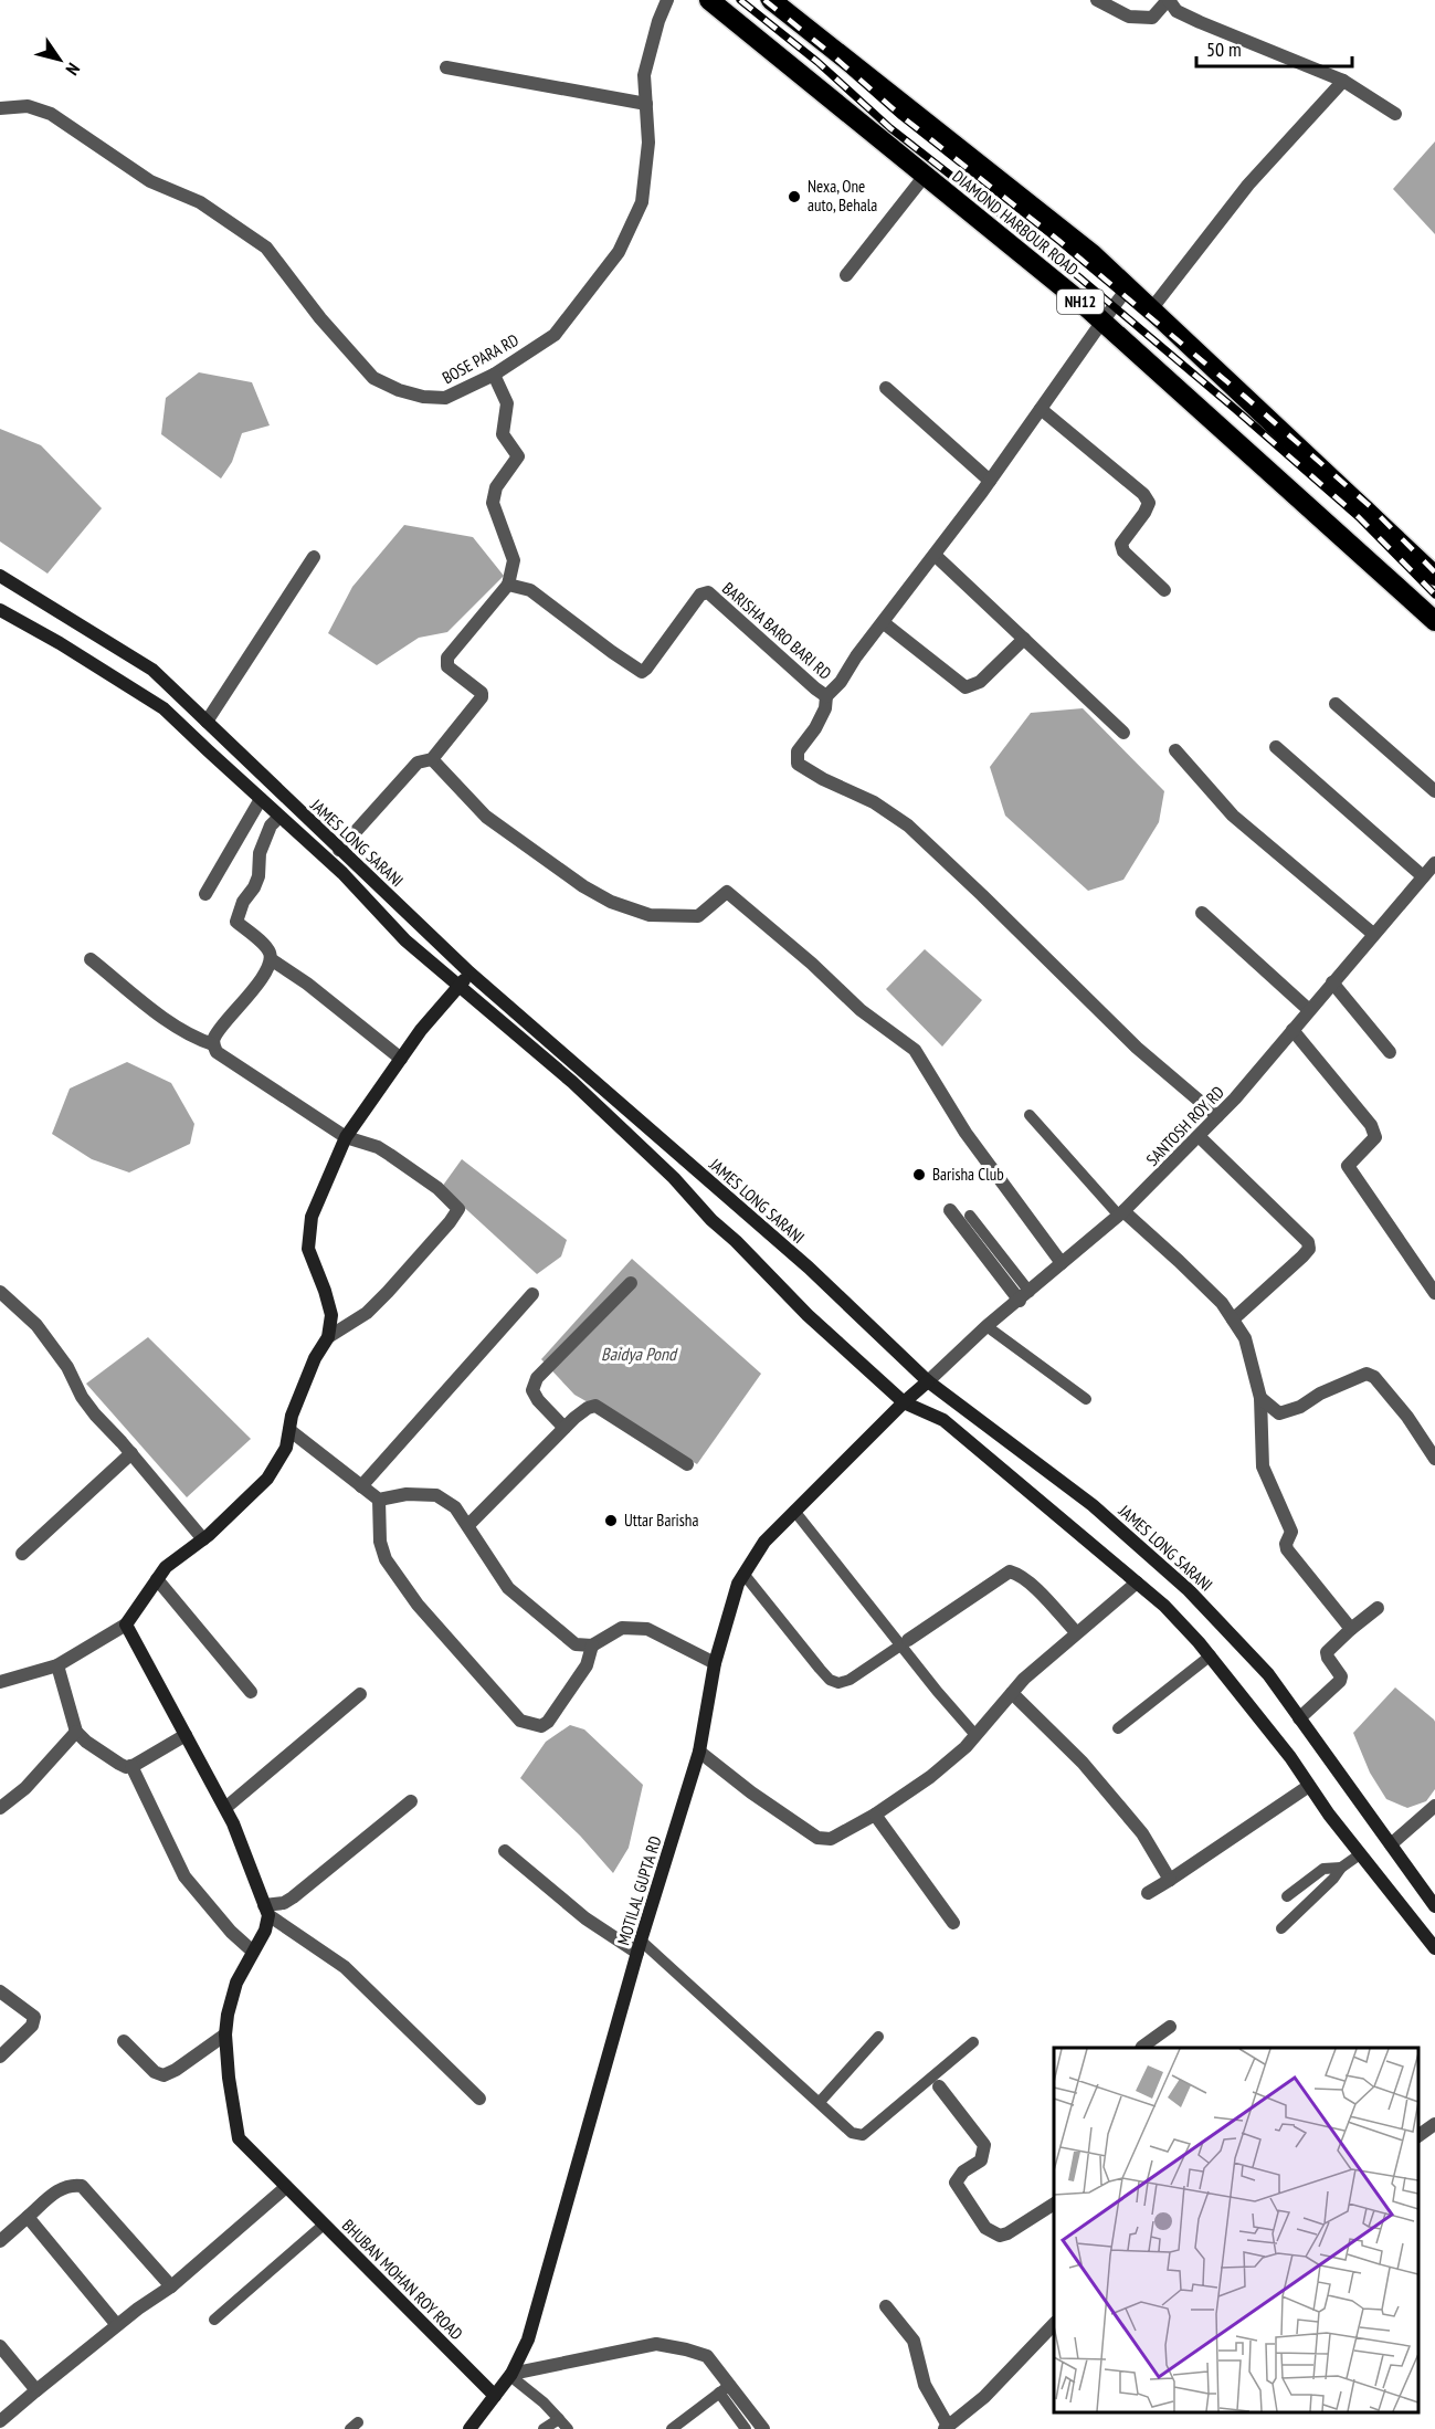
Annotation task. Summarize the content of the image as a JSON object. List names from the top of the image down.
{
  "streets": {
    "highway": ["DIAMOND HARBOUR ROAD", "NH12"],
    "main road": ["JAMES LONG SARANI", "MOTILAL GUPTA RD", "BHUBAN MOHAN ROY ROAD"],
    "street": ["BOSE PARA RD", "BARISHA BARO BARI RD", "SANTOSH ROY RD"]
  },
  "crossings": [
    ["DIAMOND HARBOUR ROAD", "BARISHA BARO BARI RD"],
    ["JAMES LONG SARANI", "SANTOSH ROY RD"],
    ["JAMES LONG SARANI", "MOTILAL GUPTA RD"],
    ["SANTOSH ROY RD", "MOTILAL GUPTA RD"],
    ["MOTILAL GUPTA RD", "BHUBAN MOHAN ROY ROAD"]
  ],
  "water": ["Baidya Pond"],
  "places": ["Nexa, One auto, Behala", "Barisha Club", "Uttar Barisha"],
  "scale_bar": "50 m",
  "north": "bottom right"
}
